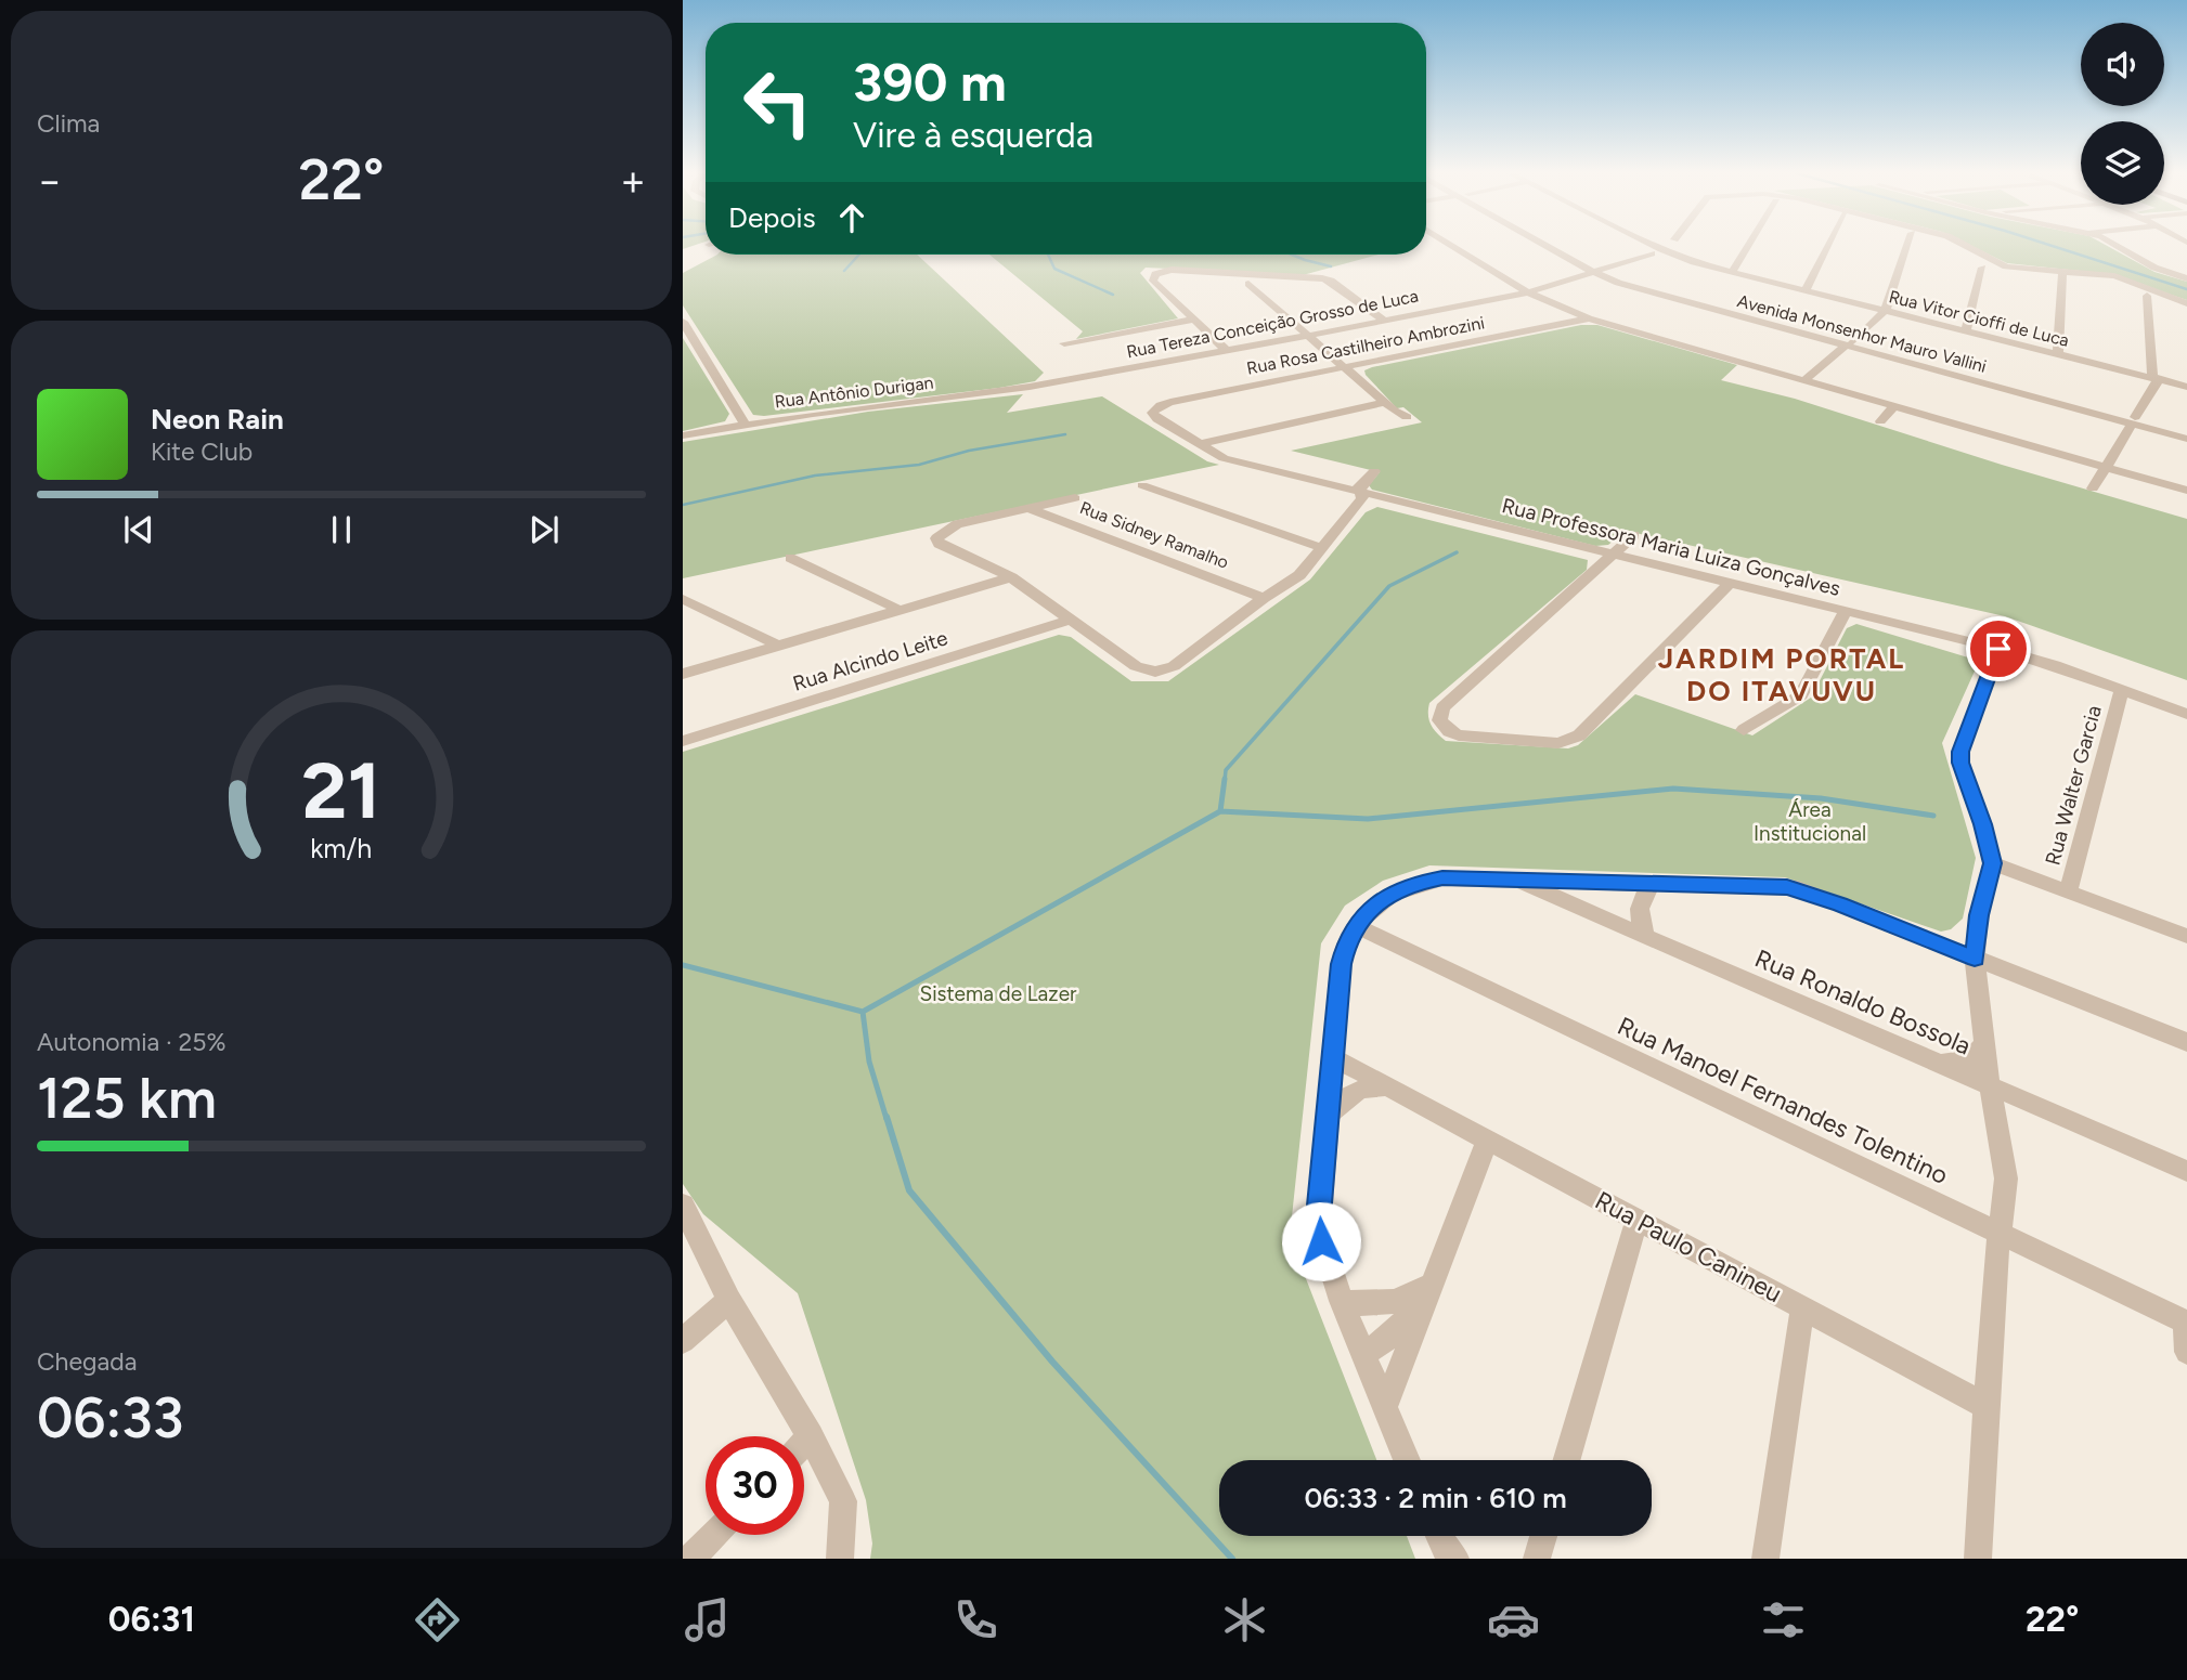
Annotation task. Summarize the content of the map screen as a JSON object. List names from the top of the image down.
{
  "streets": {
    "street": [
      "Rua Vitor Cioffi de Luca",
      "Rua Tereza Conceição Grosso de Luca",
      "Avenida Monsenhor Mauro Vallini",
      "Rua Rosa Castilheiro Ambrozini",
      "Rua Antônio Durigan",
      "Rua Sidney Ramalho",
      "Rua Professora Maria Luiza Gonçalves",
      "Rua Alcindo Leite",
      "Rua Walter Garcia",
      "Rua Ronaldo Bossola",
      "Rua Manoel Fernandes Tolentino",
      "Rua Paulo Canineu"
    ]
  },
  "crossings": [
    ["Rua Vitor Cioffi de Luca", "Rua Tereza Conceição Grosso de Luca"],
    ["Rua Tereza Conceição Grosso de Luca", "Avenida Monsenhor Mauro Vallini"],
    ["Rua Tereza Conceição Grosso de Luca", "Rua Antônio Durigan"],
    ["Rua Rosa Castilheiro Ambrozini", "Rua Professora Maria Luiza Gonçalves"],
    ["Rua Professora Maria Luiza Gonçalves", "Rua Walter Garcia"]
  ],
  "districts": ["JARDIM PORTAL DO ITAVUVU"],
  "parks": ["Área Institucional", "Sistema de Lazer"],
  "page": {
    "tile": [
      "Clima",
      ["Autonomia · 25%", "125 km"],
      ["Chegada", "06:33"]
    ],
    "turn": ["390 m", "Vire à esquerda"],
    "heat": ["−", "22°", "+"],
    "then": "Depois",
    "song": ["Neon Rain", "Kite Club"],
    "limit": "30",
    "trip": "06:33 · 2 min · 610 m",
    "tabs": ["06:31", "22°"],
    "gauge": ["21", "km/h"]
  }
}
